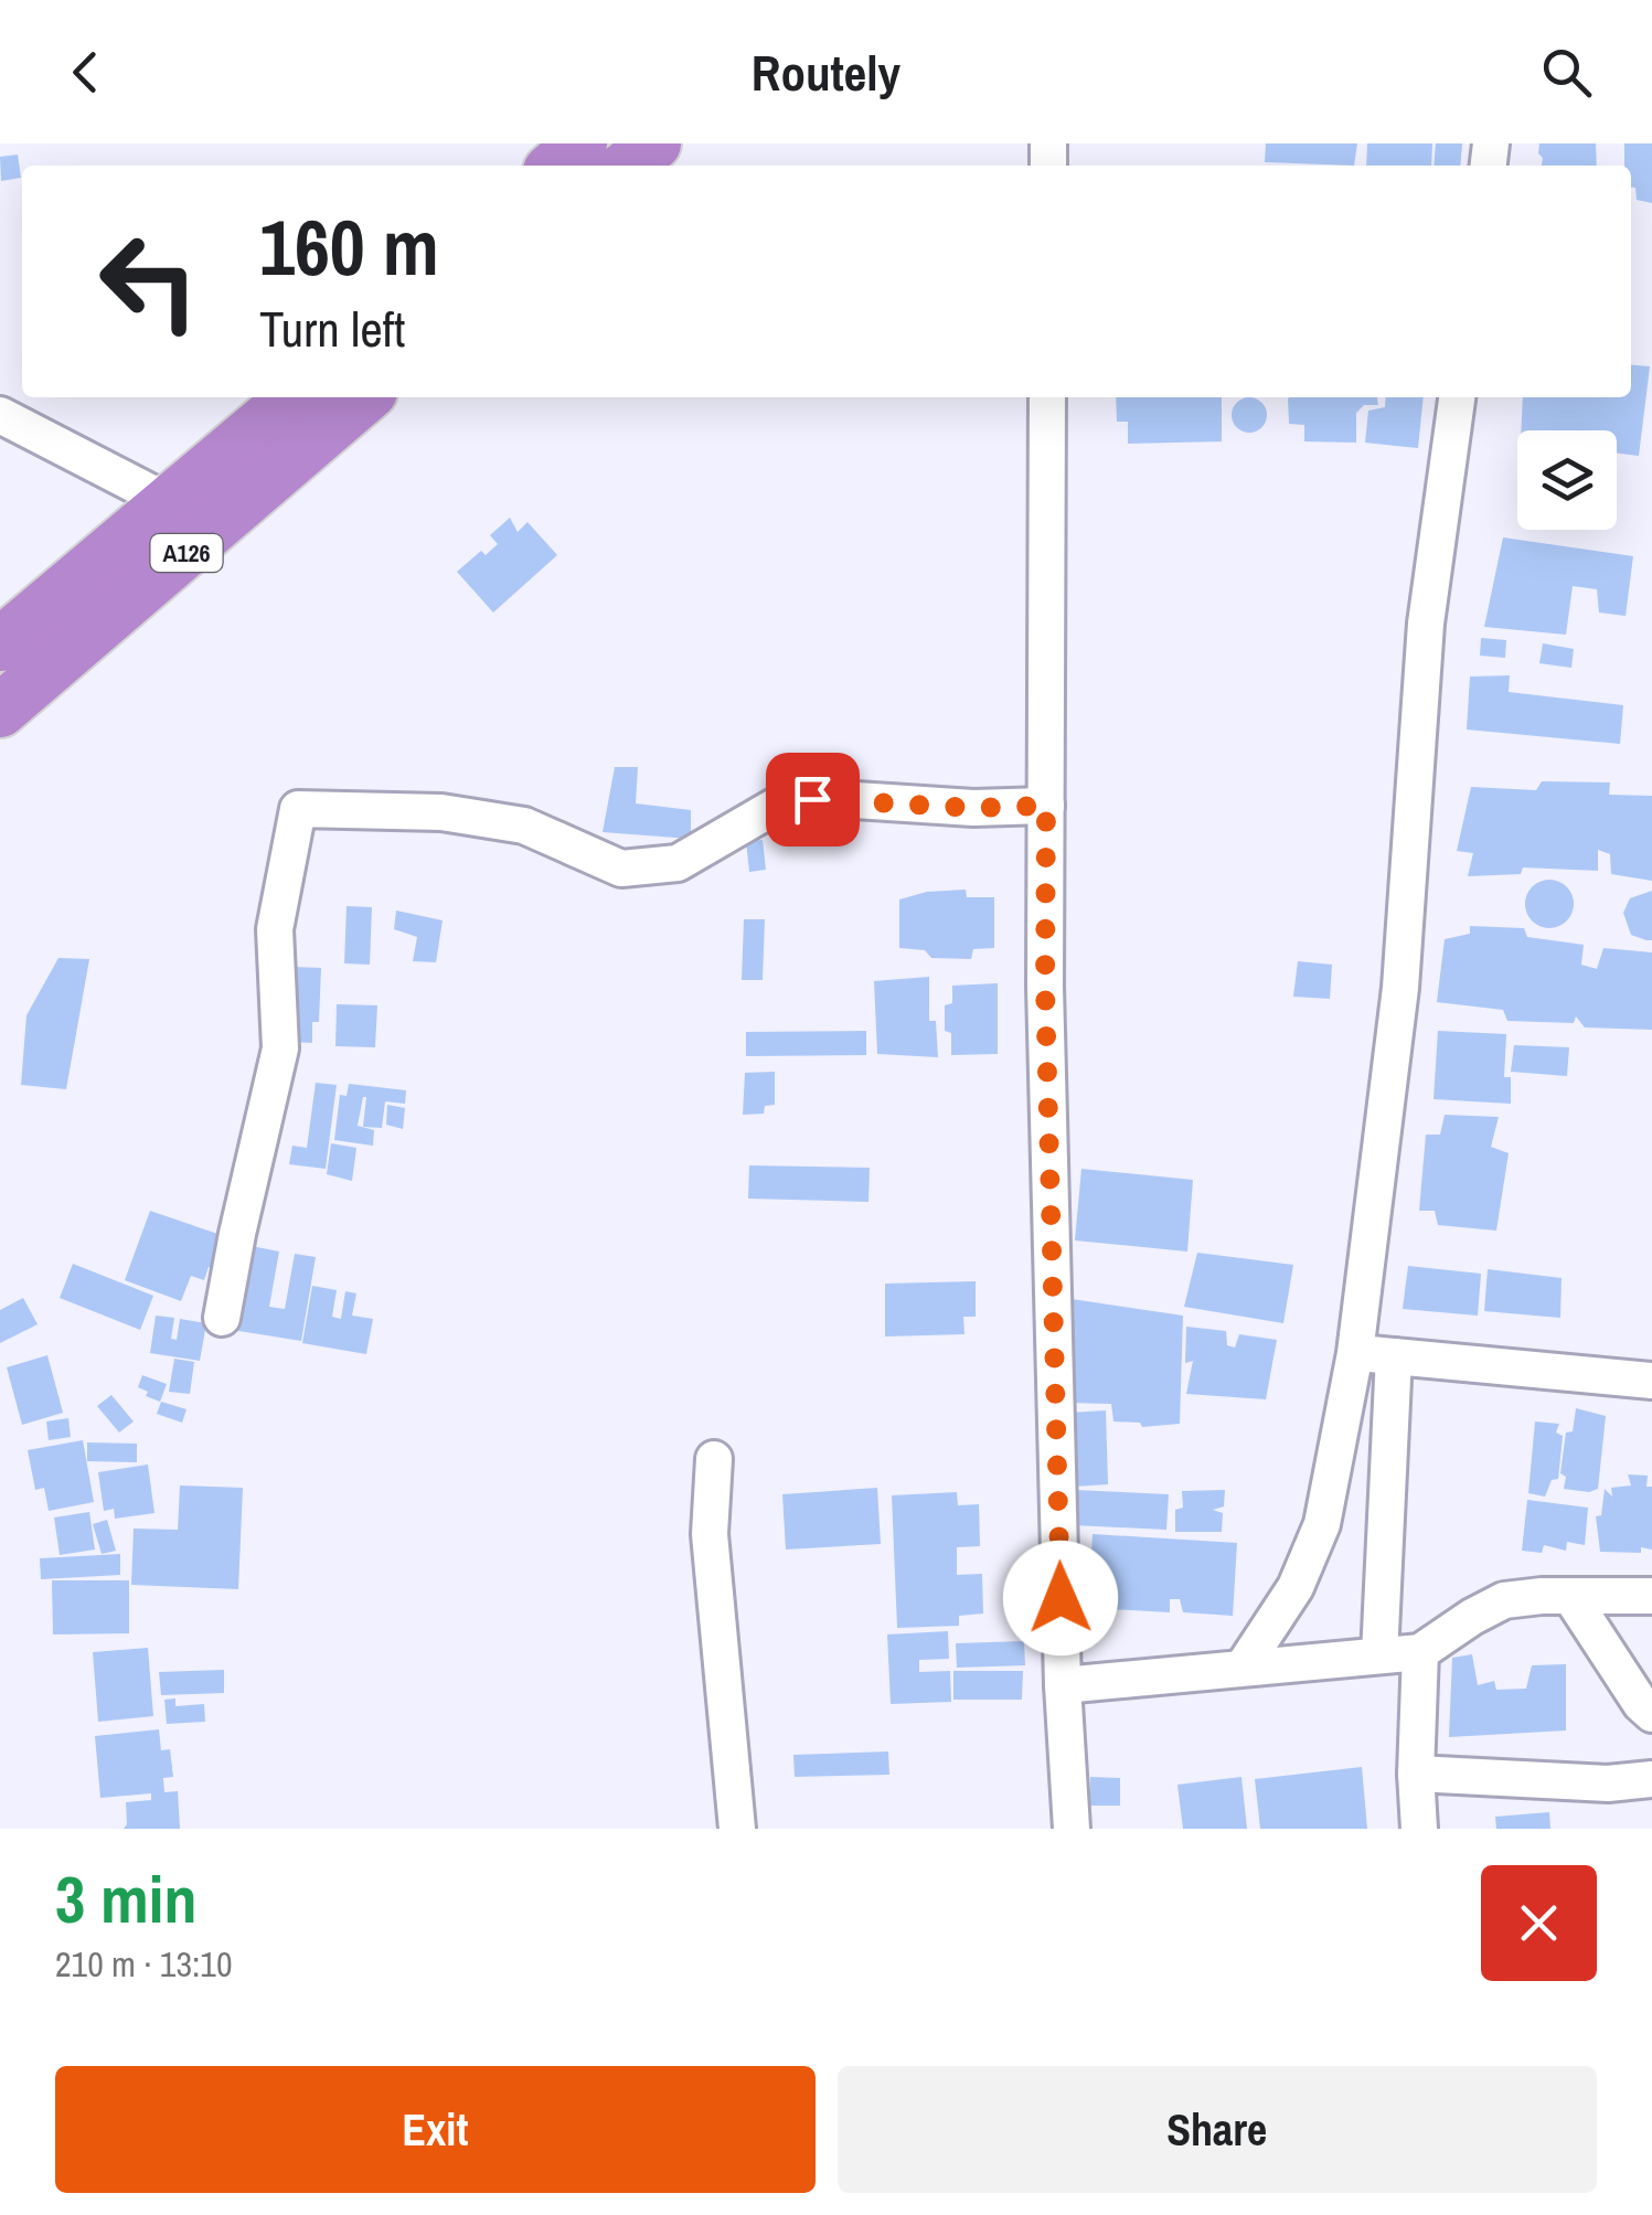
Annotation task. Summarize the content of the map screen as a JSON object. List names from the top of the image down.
{
  "streets": {
    "highway": ["A126"]
  },
  "page": {
    "header": "Routely",
    "turn": ["160 m", "Turn left"],
    "heading": ["3 min", "210 m · 13:10"],
    "buttons": ["Exit", "Share"]
  }
}
